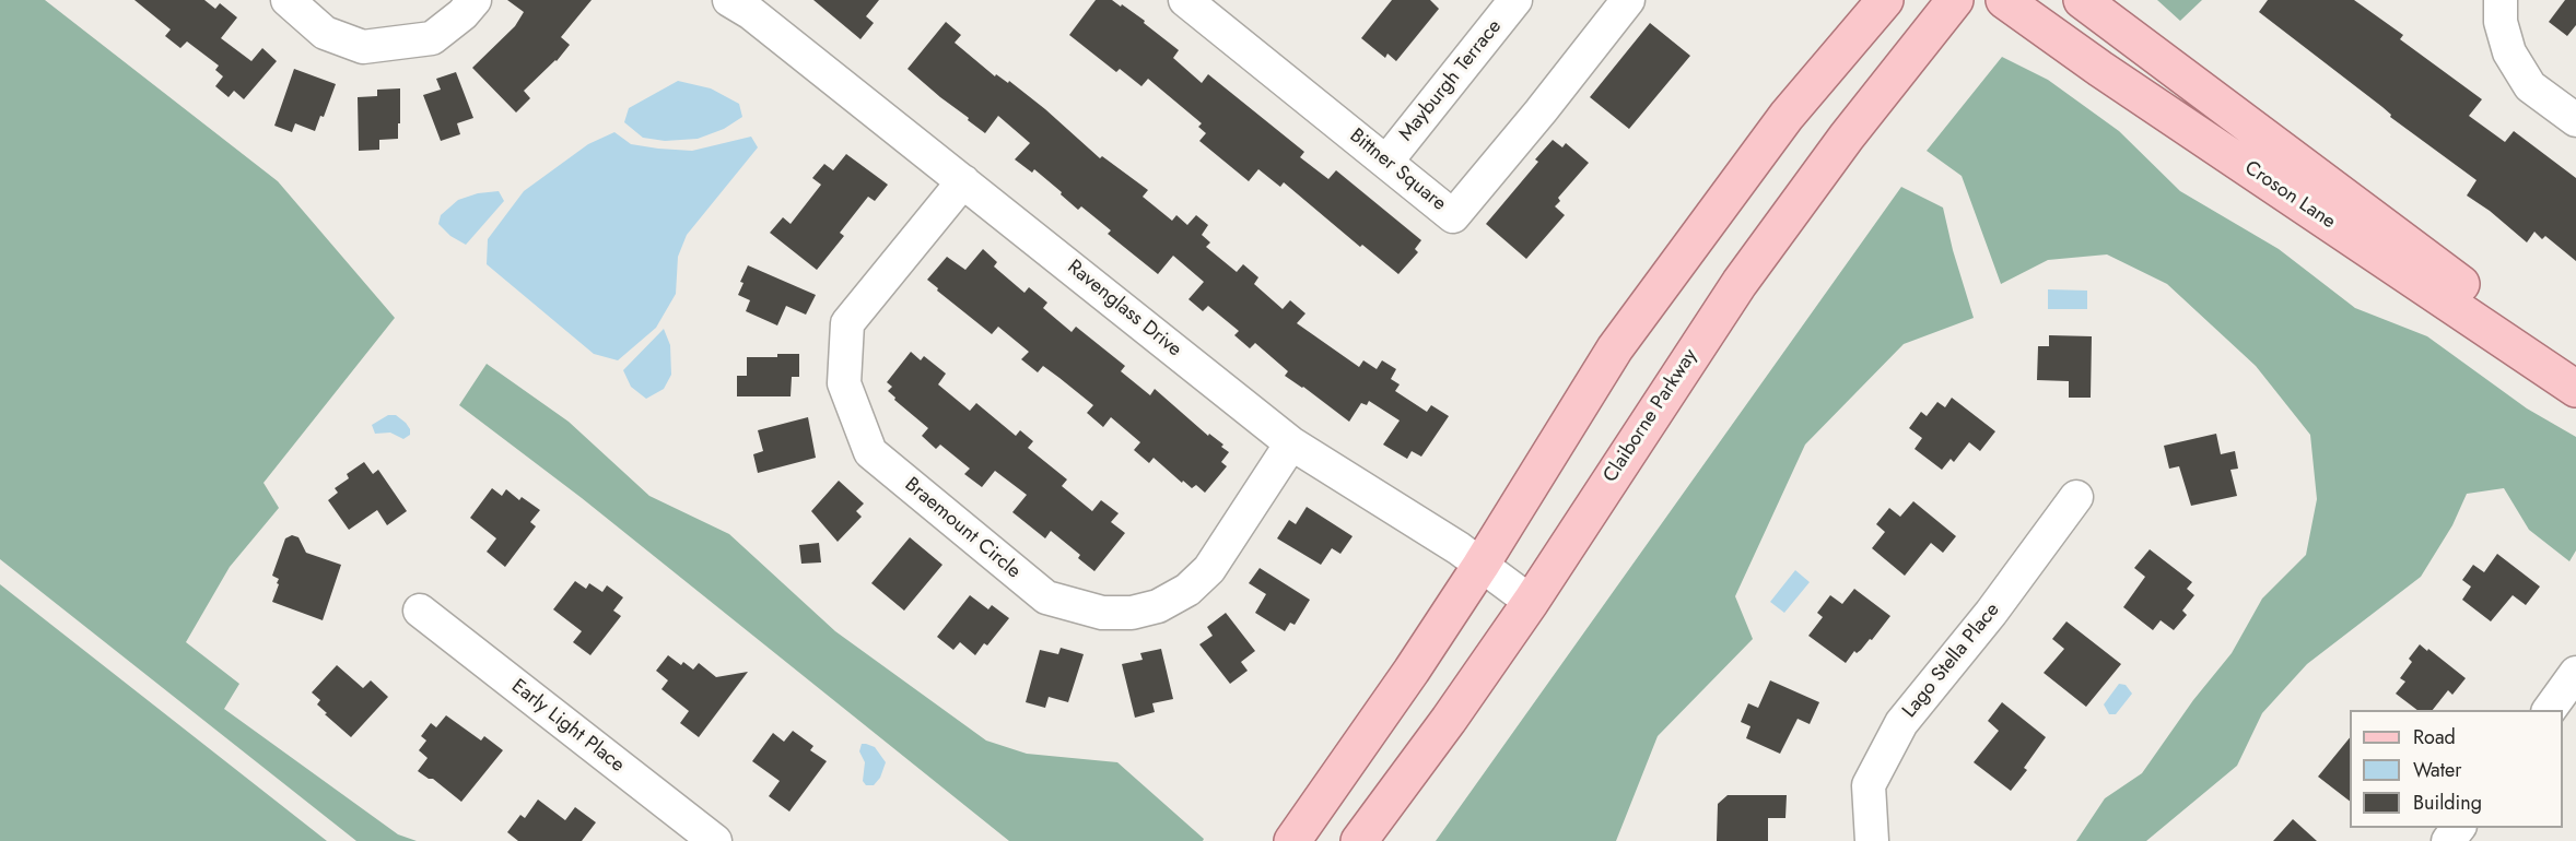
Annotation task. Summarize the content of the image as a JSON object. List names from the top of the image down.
{
  "streets": {
    "main road": ["Croson Lane", "Claiborne Parkway"],
    "street": [
      "Mayburgh Terrace",
      "Bittner Square",
      "Ravenglass Drive",
      "Braemount Circle",
      "Lago Stella Place",
      "Early Light Place"
    ]
  },
  "crossings": [
    ["Mayburgh Terrace", "Bittner Square"],
    ["Ravenglass Drive", "Claiborne Parkway"],
    ["Ravenglass Drive", "Braemount Circle"]
  ],
  "legend": ["Road", "Water", "Building"]
}
